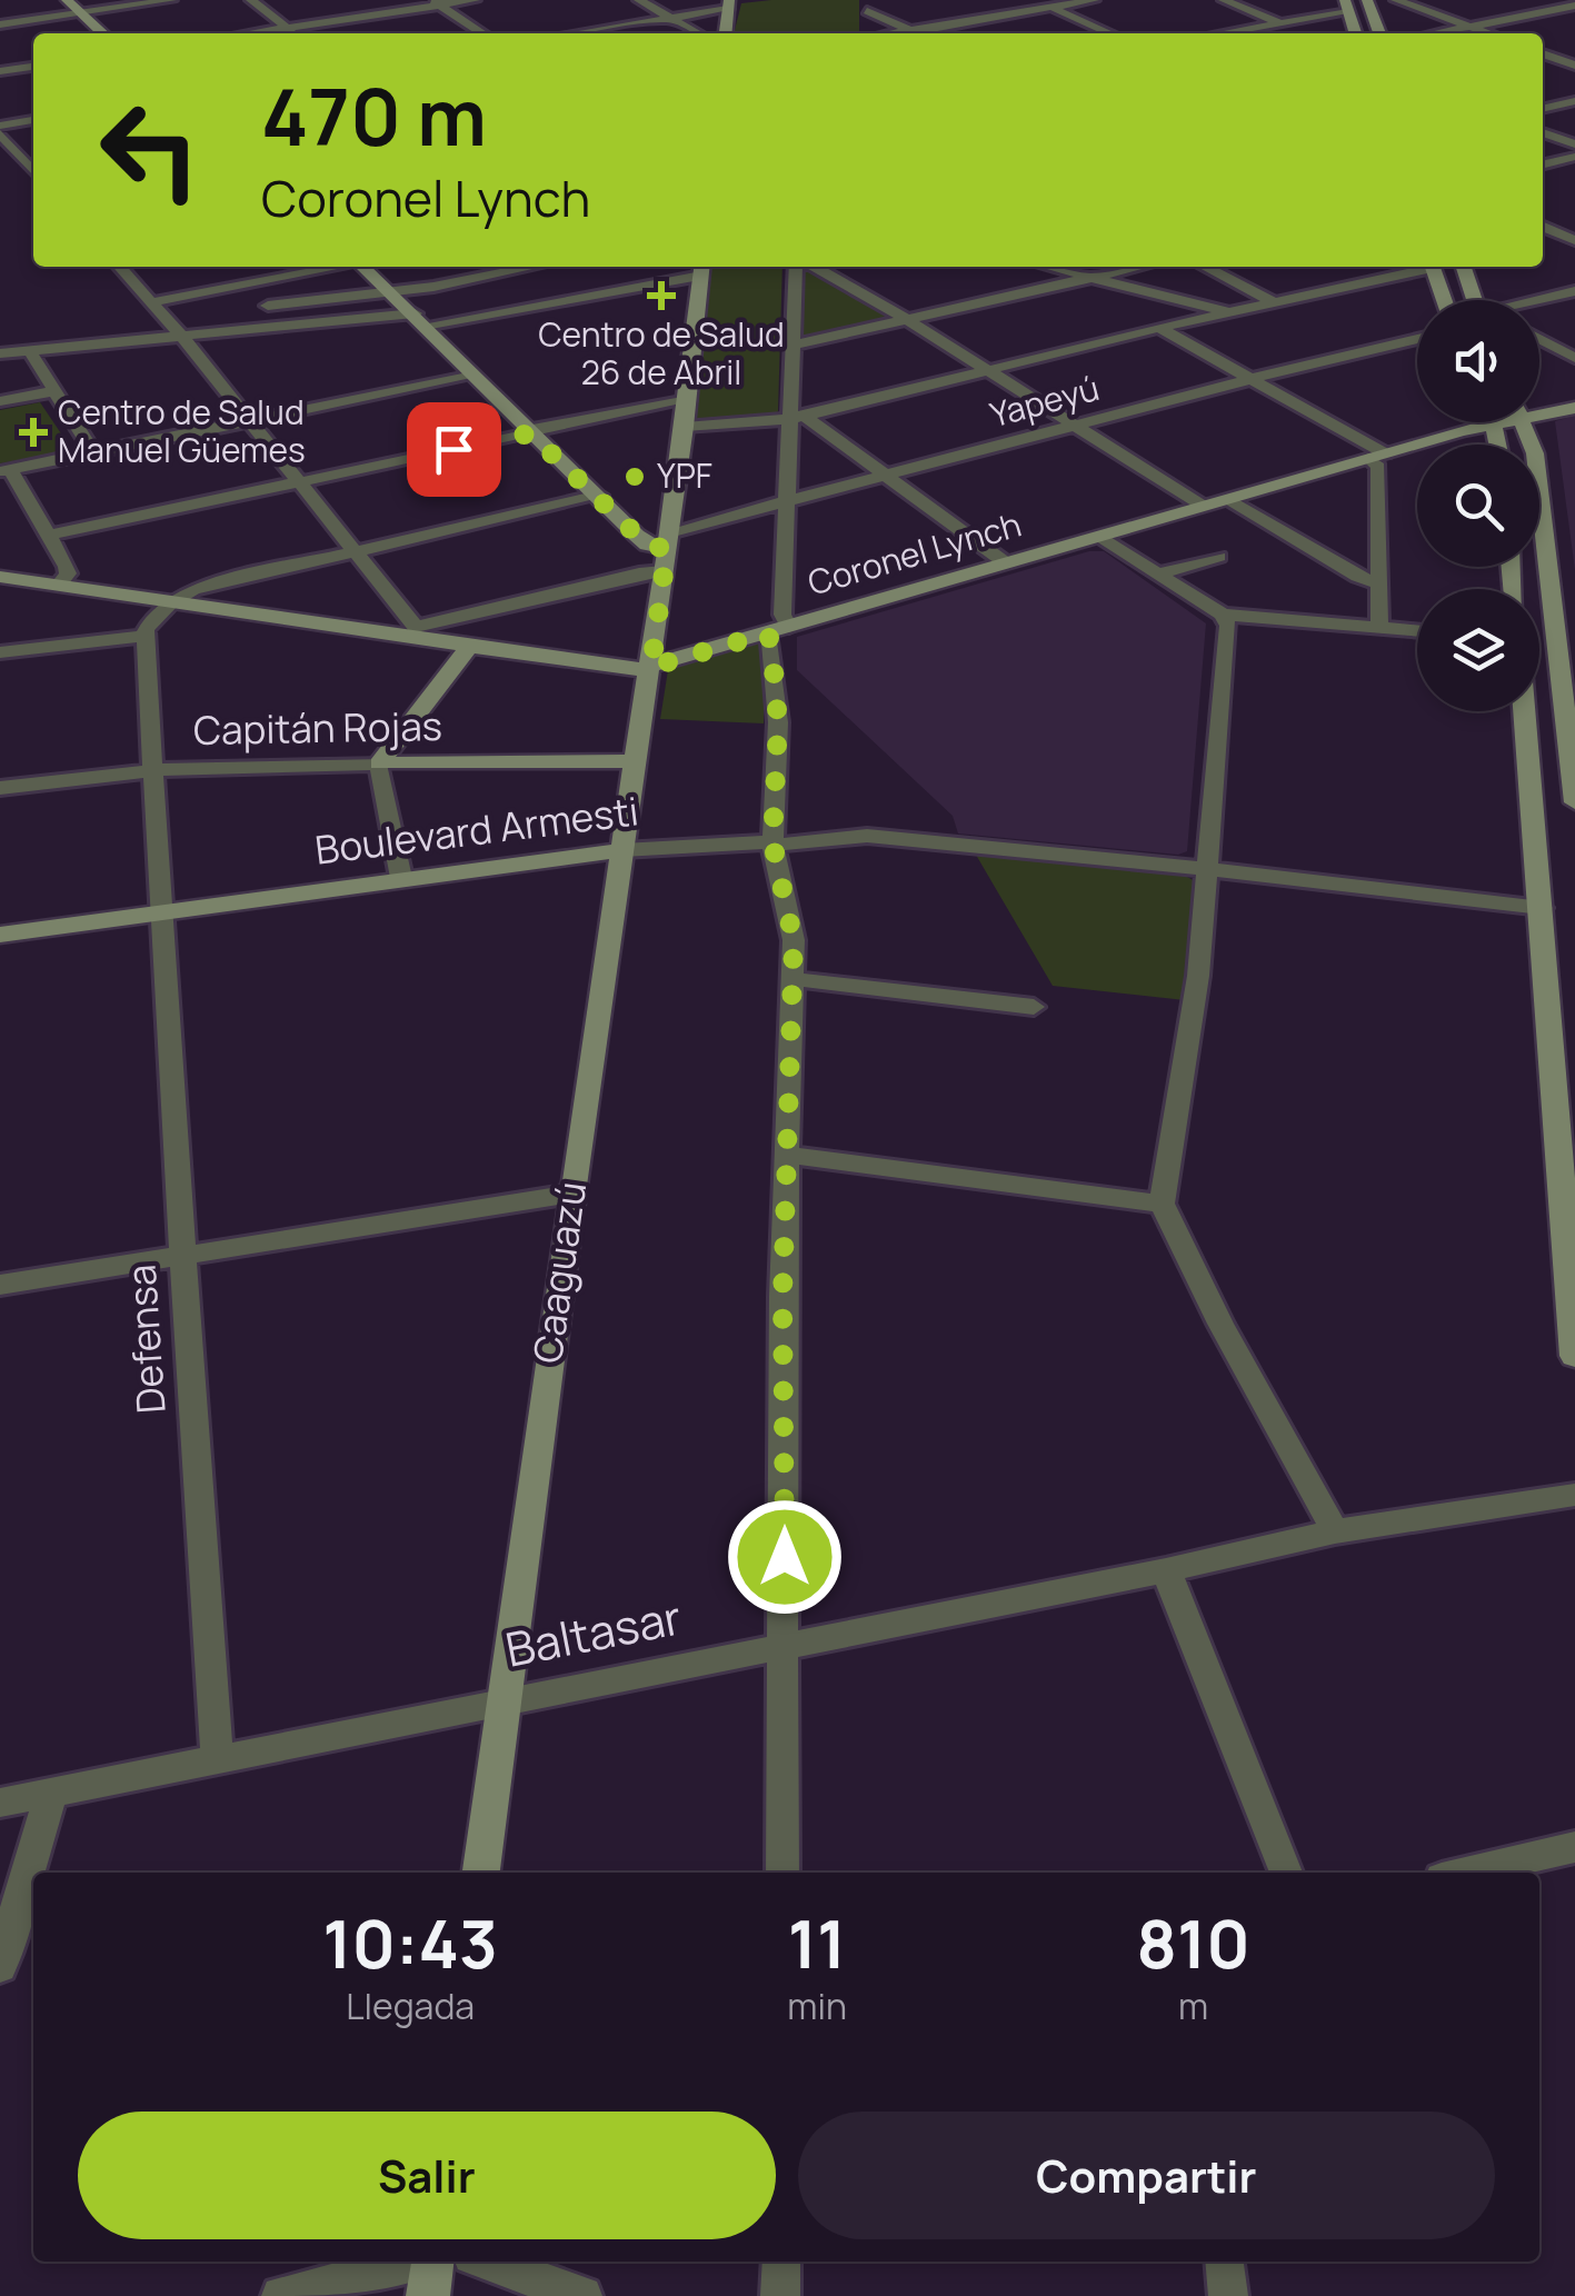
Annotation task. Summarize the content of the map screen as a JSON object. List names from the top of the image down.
{
  "streets": {
    "main road": [
      "Coronel Lynch",
      "Capitán Rojas",
      "Boulevard Armesti",
      "Caaguazú"
    ],
    "street": ["Yapeyú", "Defensa", "Baltasar"]
  },
  "crossings": [
    ["Yapeyú", "Caaguazú"],
    ["Coronel Lynch", "Caaguazú"],
    ["Capitán Rojas", "Caaguazú"],
    ["Capitán Rojas", "Defensa"],
    ["Boulevard Armesti", "Caaguazú"],
    ["Boulevard Armesti", "Defensa"],
    ["Caaguazú", "Baltasar"],
    ["Defensa", "Baltasar"]
  ],
  "places": {
    "health": ["Centro de Salud 26 de Abril", "Centro de Salud Manuel Güemes"],
    "other": ["YPF"]
  },
  "page": {
    "turn": ["470 m", "Coronel Lynch"],
    "eta": [
      "10:43",
      "Llegada",
      "11",
      "min",
      "810",
      "m"
    ],
    "buttons": ["Salir", "Compartir"]
  }
}
